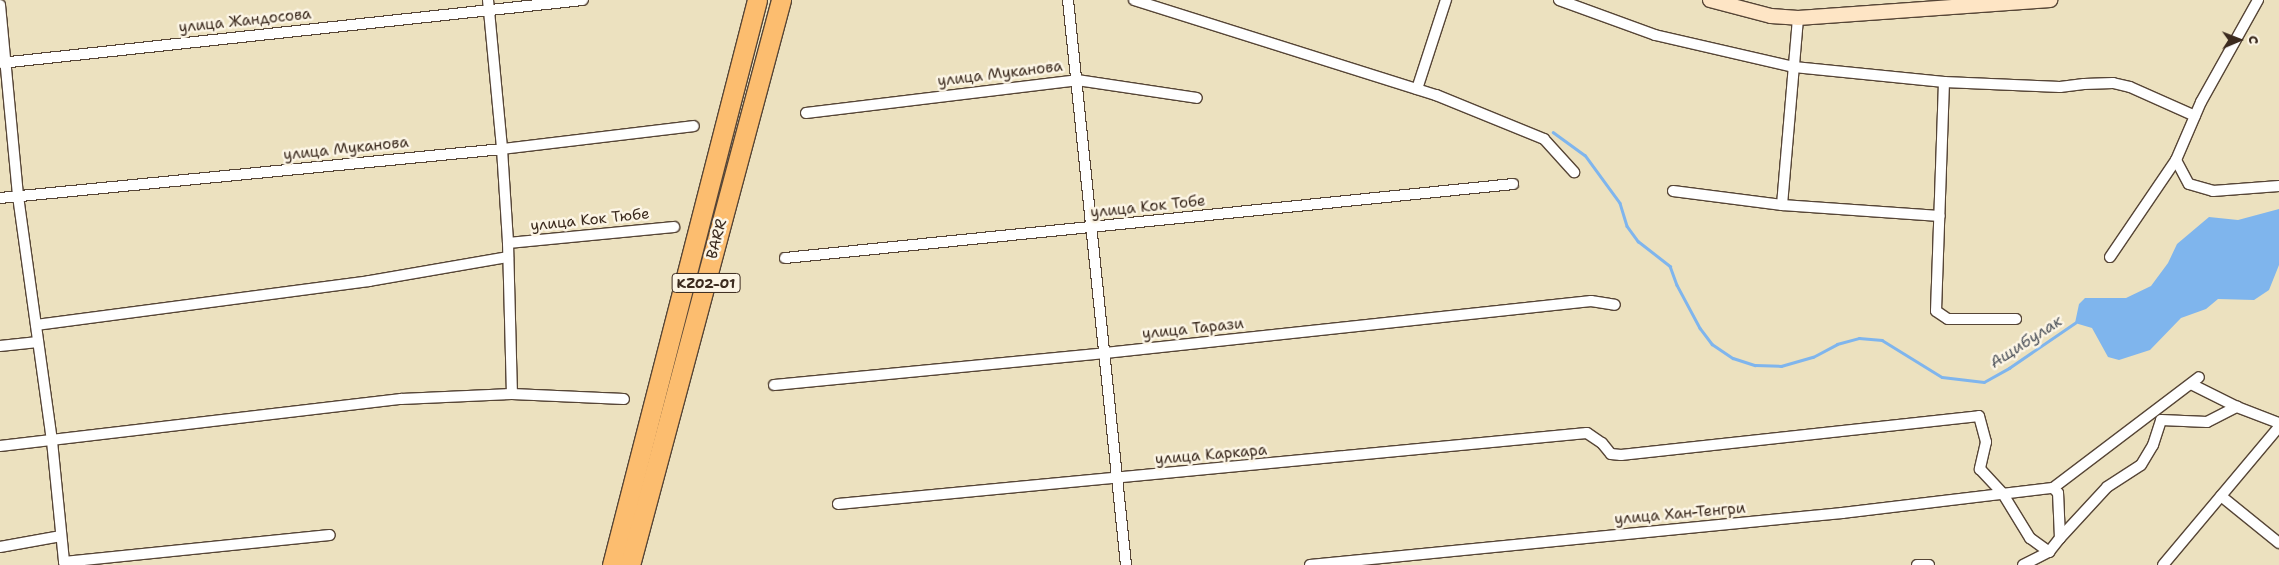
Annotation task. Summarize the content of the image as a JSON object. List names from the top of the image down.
{
  "streets": {
    "highway": ["BARR", "KZ02-01"],
    "street": [
      "улица Жандосова",
      "улица Муканова",
      "улица Кок Тобе",
      "улица Кок Тюбе",
      "улица Тарази",
      "улица Каркара",
      "улица Хан-Тенгри"
    ]
  },
  "crossings": [
    ["улица Каркара", "улица Хан-Тенгри"]
  ],
  "water": ["Ащибулак"],
  "north": "right"
}
